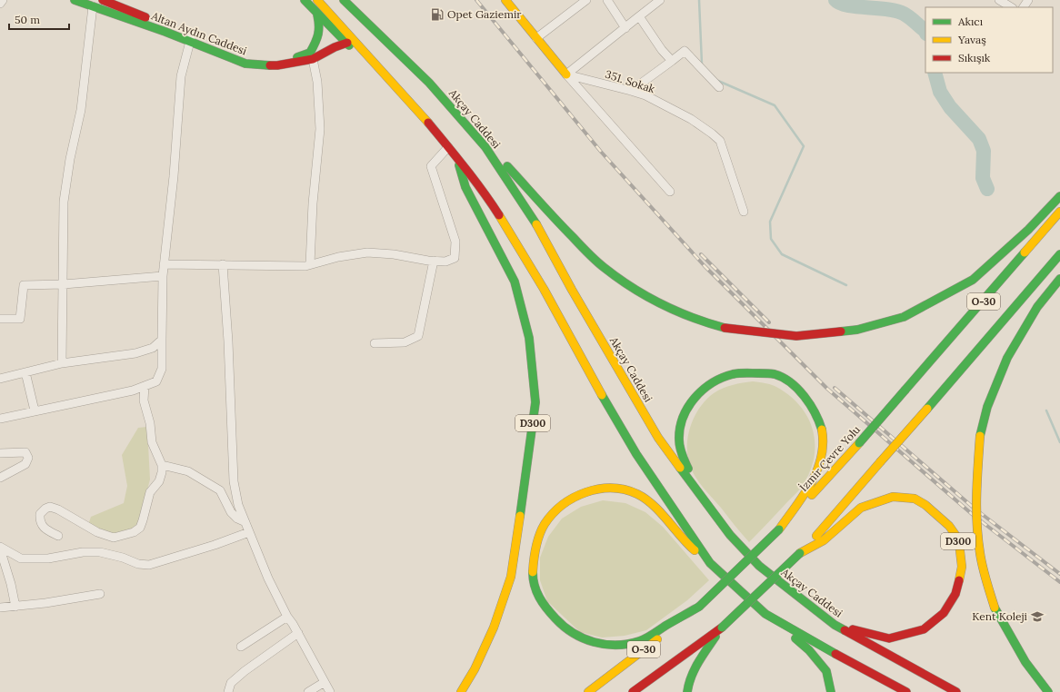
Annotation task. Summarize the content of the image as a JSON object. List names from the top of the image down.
{
  "streets": {
    "main road": [
      "Altan Aydın Caddesi",
      "Akçay Caddesi",
      "O-30",
      "D300",
      "İzmir Çevre Yolu"
    ],
    "street": ["351. Sokak"]
  },
  "crossings": [
    ["Akçay Caddesi", "D300"],
    ["O-30", "D300"]
  ],
  "places": {
    "fuel station": ["Opet Gaziemir"],
    "school or university": ["Kent Koleji"]
  },
  "legend": ["Akıcı", "Yavaş", "Sıkışık"],
  "scale_bar": "50 m"
}
